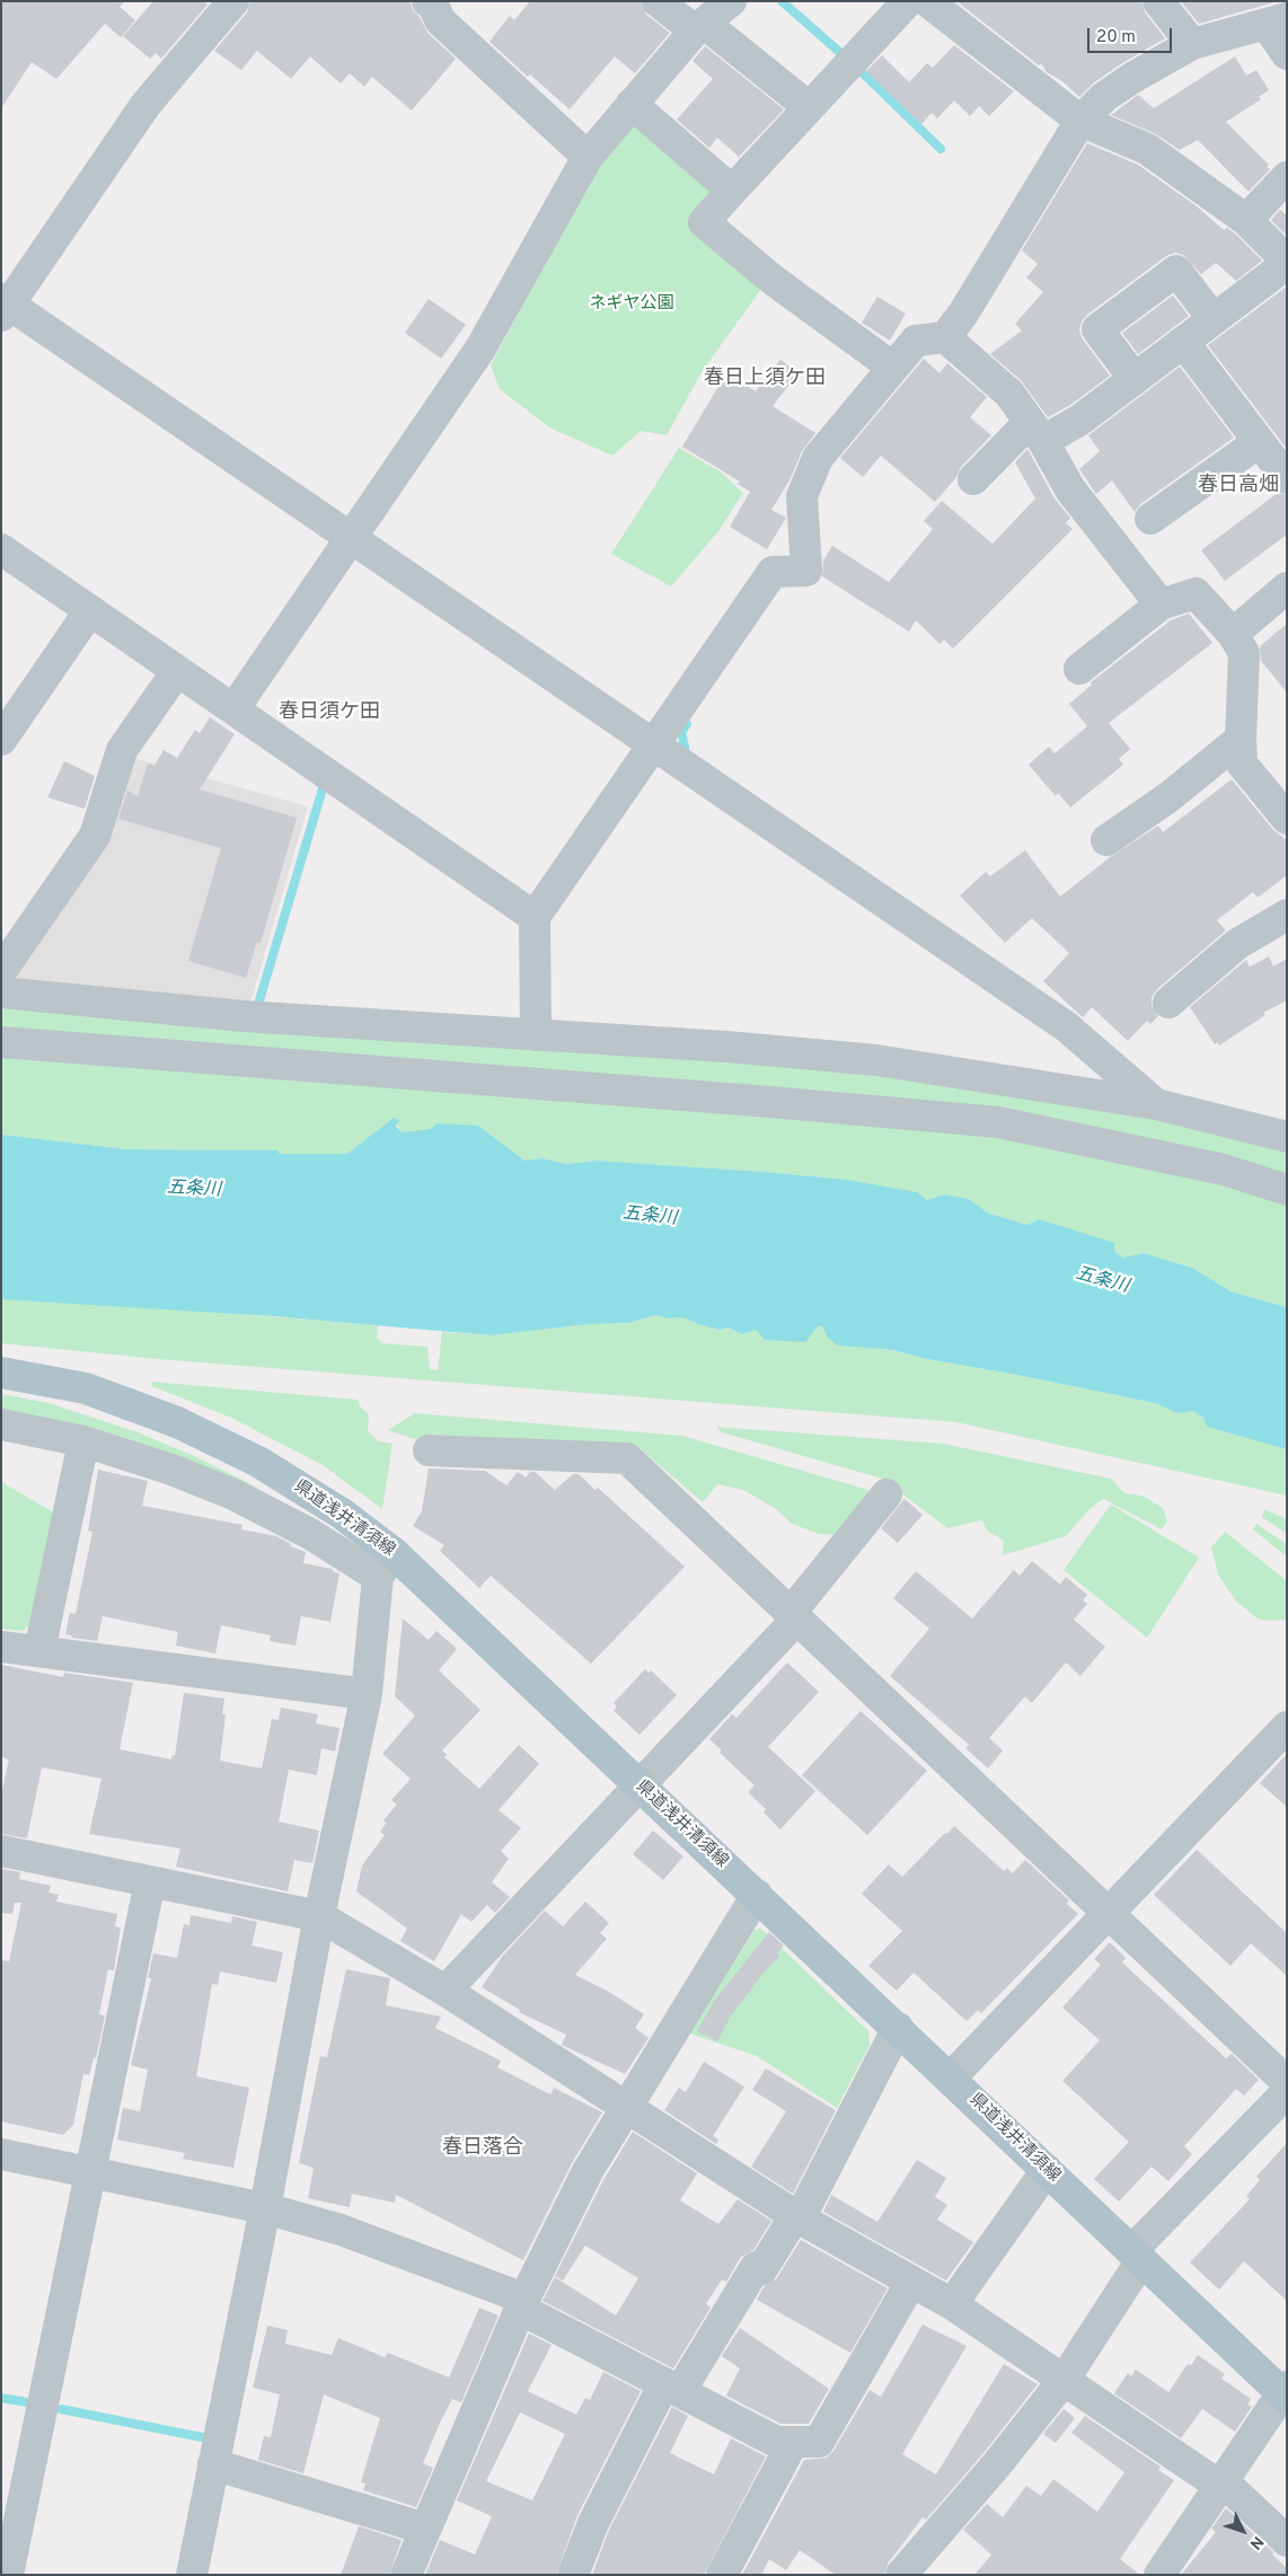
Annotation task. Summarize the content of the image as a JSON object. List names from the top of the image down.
{
  "streets": {
    "main road": ["県道浅井清須線"]
  },
  "districts": [
    "春日上須ケ田",
    "春日高畑",
    "春日須ケ田",
    "春日落合"
  ],
  "water": ["五条川"],
  "parks": ["ネギヤ公園"],
  "scale_bar": "20 m",
  "north": "bottom right"
}
